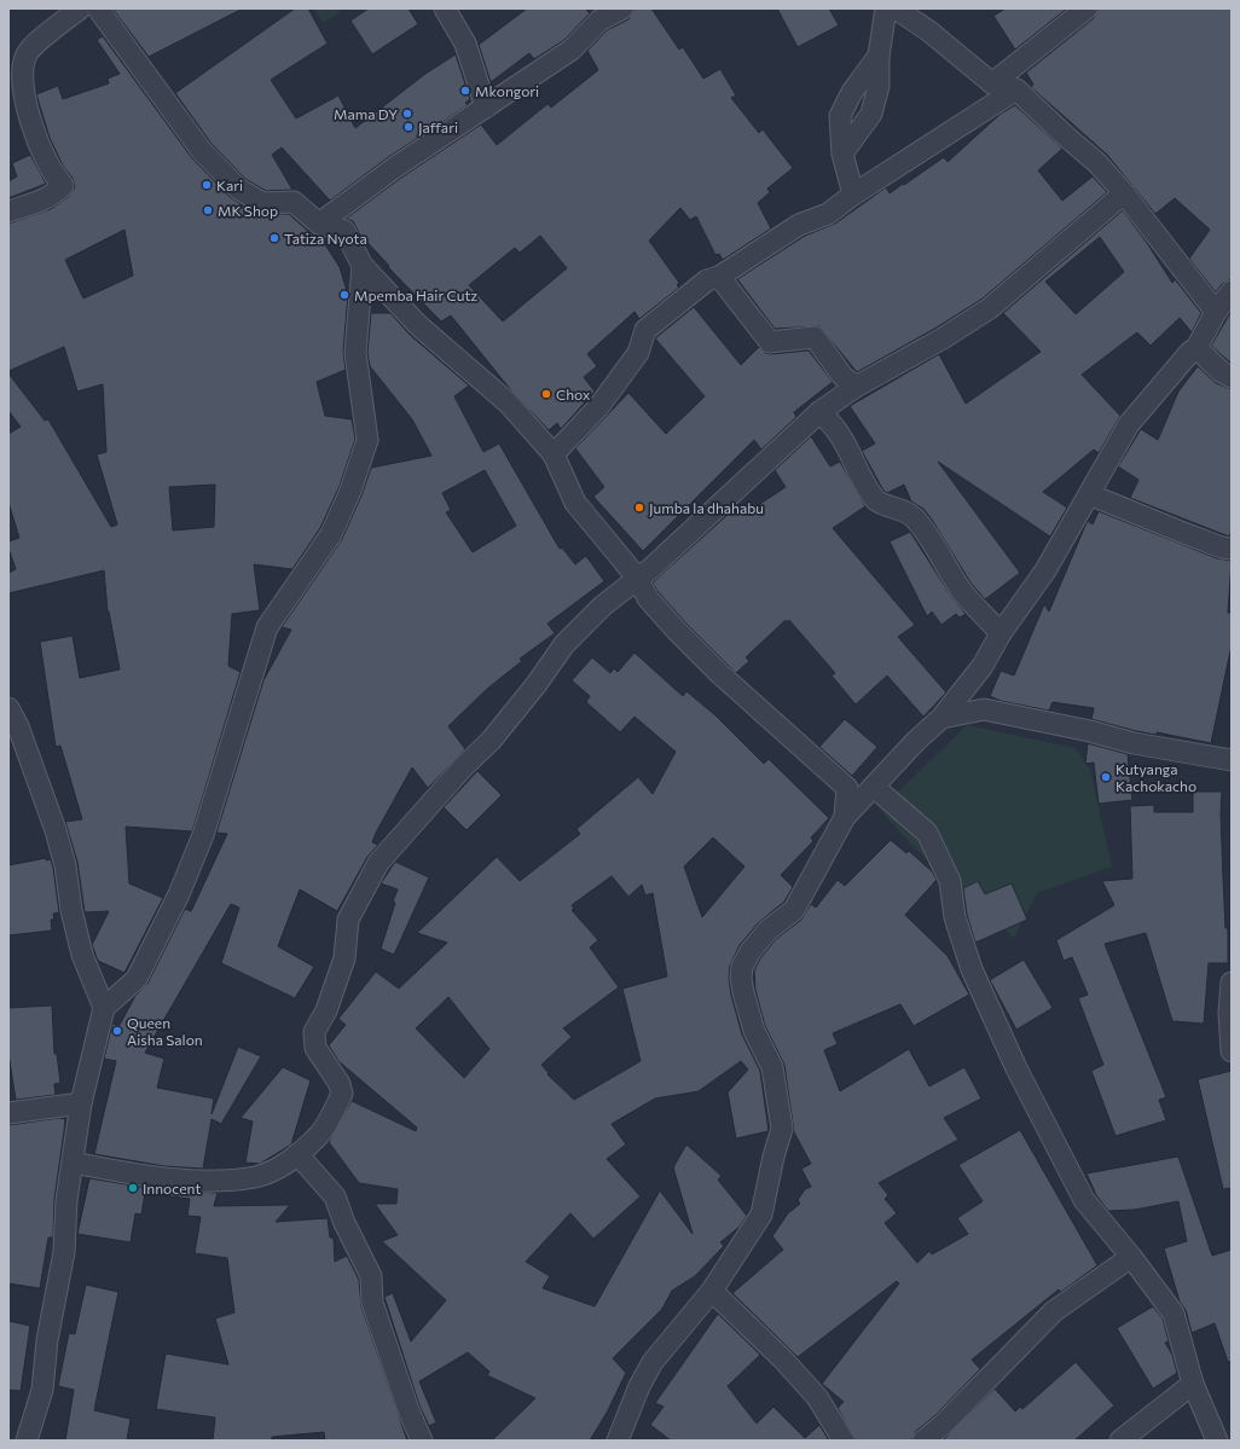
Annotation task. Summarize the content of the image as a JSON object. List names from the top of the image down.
{
  "places": [
    "Mkongori",
    "Mama DY",
    "Jaffari",
    "Kari",
    "MK Shop",
    "Tatiza Nyota",
    "Mpemba Hair Cutz",
    "Chox",
    "Jumba la dhahabu",
    "Kutyanga Kachokacho",
    "Queen Aisha Salon",
    "Innocent"
  ]
}
